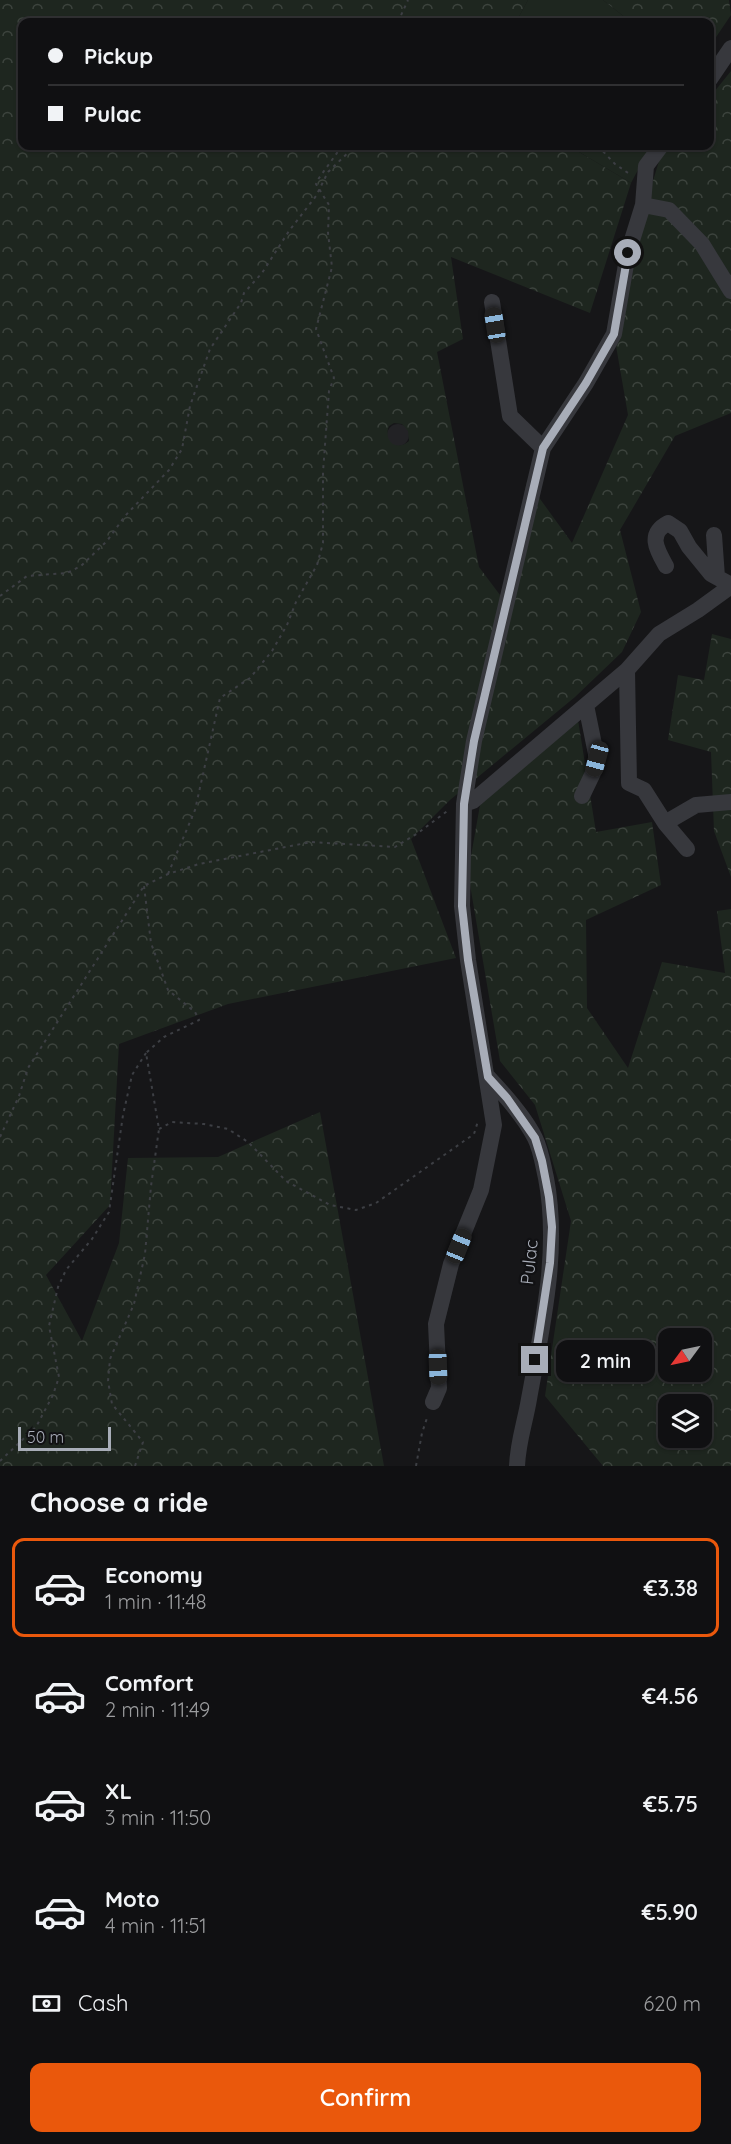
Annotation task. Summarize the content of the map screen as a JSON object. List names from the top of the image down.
{
  "streets": {
    "street": ["Pulac"]
  },
  "scale_bar": "50 m",
  "north": "bottom left",
  "page": {
    "banner": ["Pickup", "Pulac"],
    "bubble": "2 min",
    "scale": "50 m",
    "heading": "Choose a ride",
    "list": [
      {
        "name": "Economy",
        "note": "1 min · 11:48",
        "value": "€3.38"
      },
      {
        "name": "Comfort",
        "note": "2 min · 11:49",
        "value": "€4.56"
      },
      {
        "name": "XL",
        "note": "3 min · 11:50",
        "value": "€5.75"
      },
      {
        "name": "Moto",
        "note": "4 min · 11:51",
        "value": "€5.90"
      }
    ],
    "pay": ["Cash", "620 m"],
    "buttons": "Confirm"
  }
}
